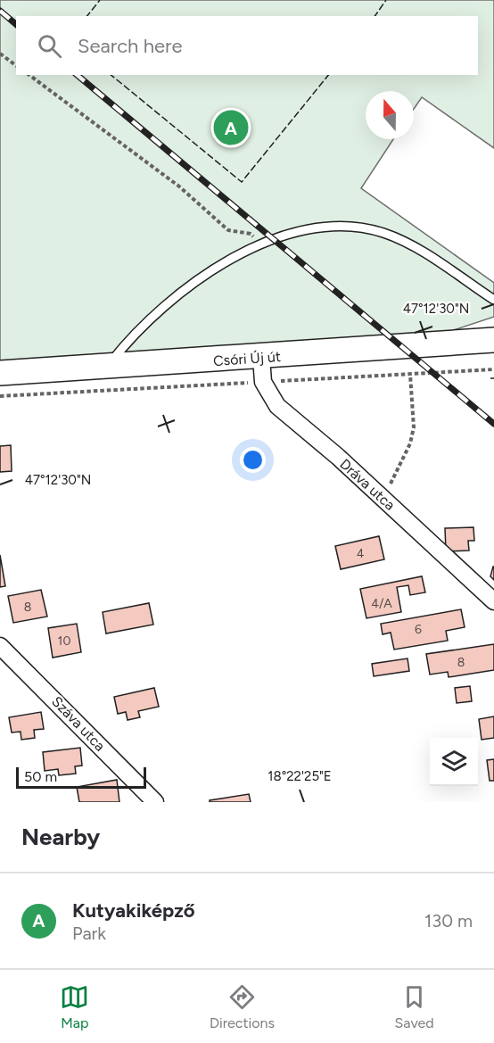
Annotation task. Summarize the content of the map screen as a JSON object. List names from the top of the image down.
{
  "streets": {
    "main road": ["Csóri Új út"],
    "street": ["Dráva utca", "Száva utca"]
  },
  "crossings": [
    ["Csóri Új út", "Dráva utca"]
  ],
  "house_numbers": [
    "4",
    "4/A",
    "8",
    "6",
    "10",
    "8"
  ],
  "scale_bar": "50 m",
  "north": "top",
  "page": {
    "search": "Search here",
    "pins": "A",
    "scale": "50 m",
    "heading": "Nearby",
    "list": [
      {
        "mark": "A",
        "name": "Kutyakiképző",
        "note": "Park",
        "value": "130 m"
      }
    ],
    "nav": ["Map", "Directions", "Saved"]
  },
  "coordinates": ["47°12'30\"N", "18°22'25\"E"]
}
